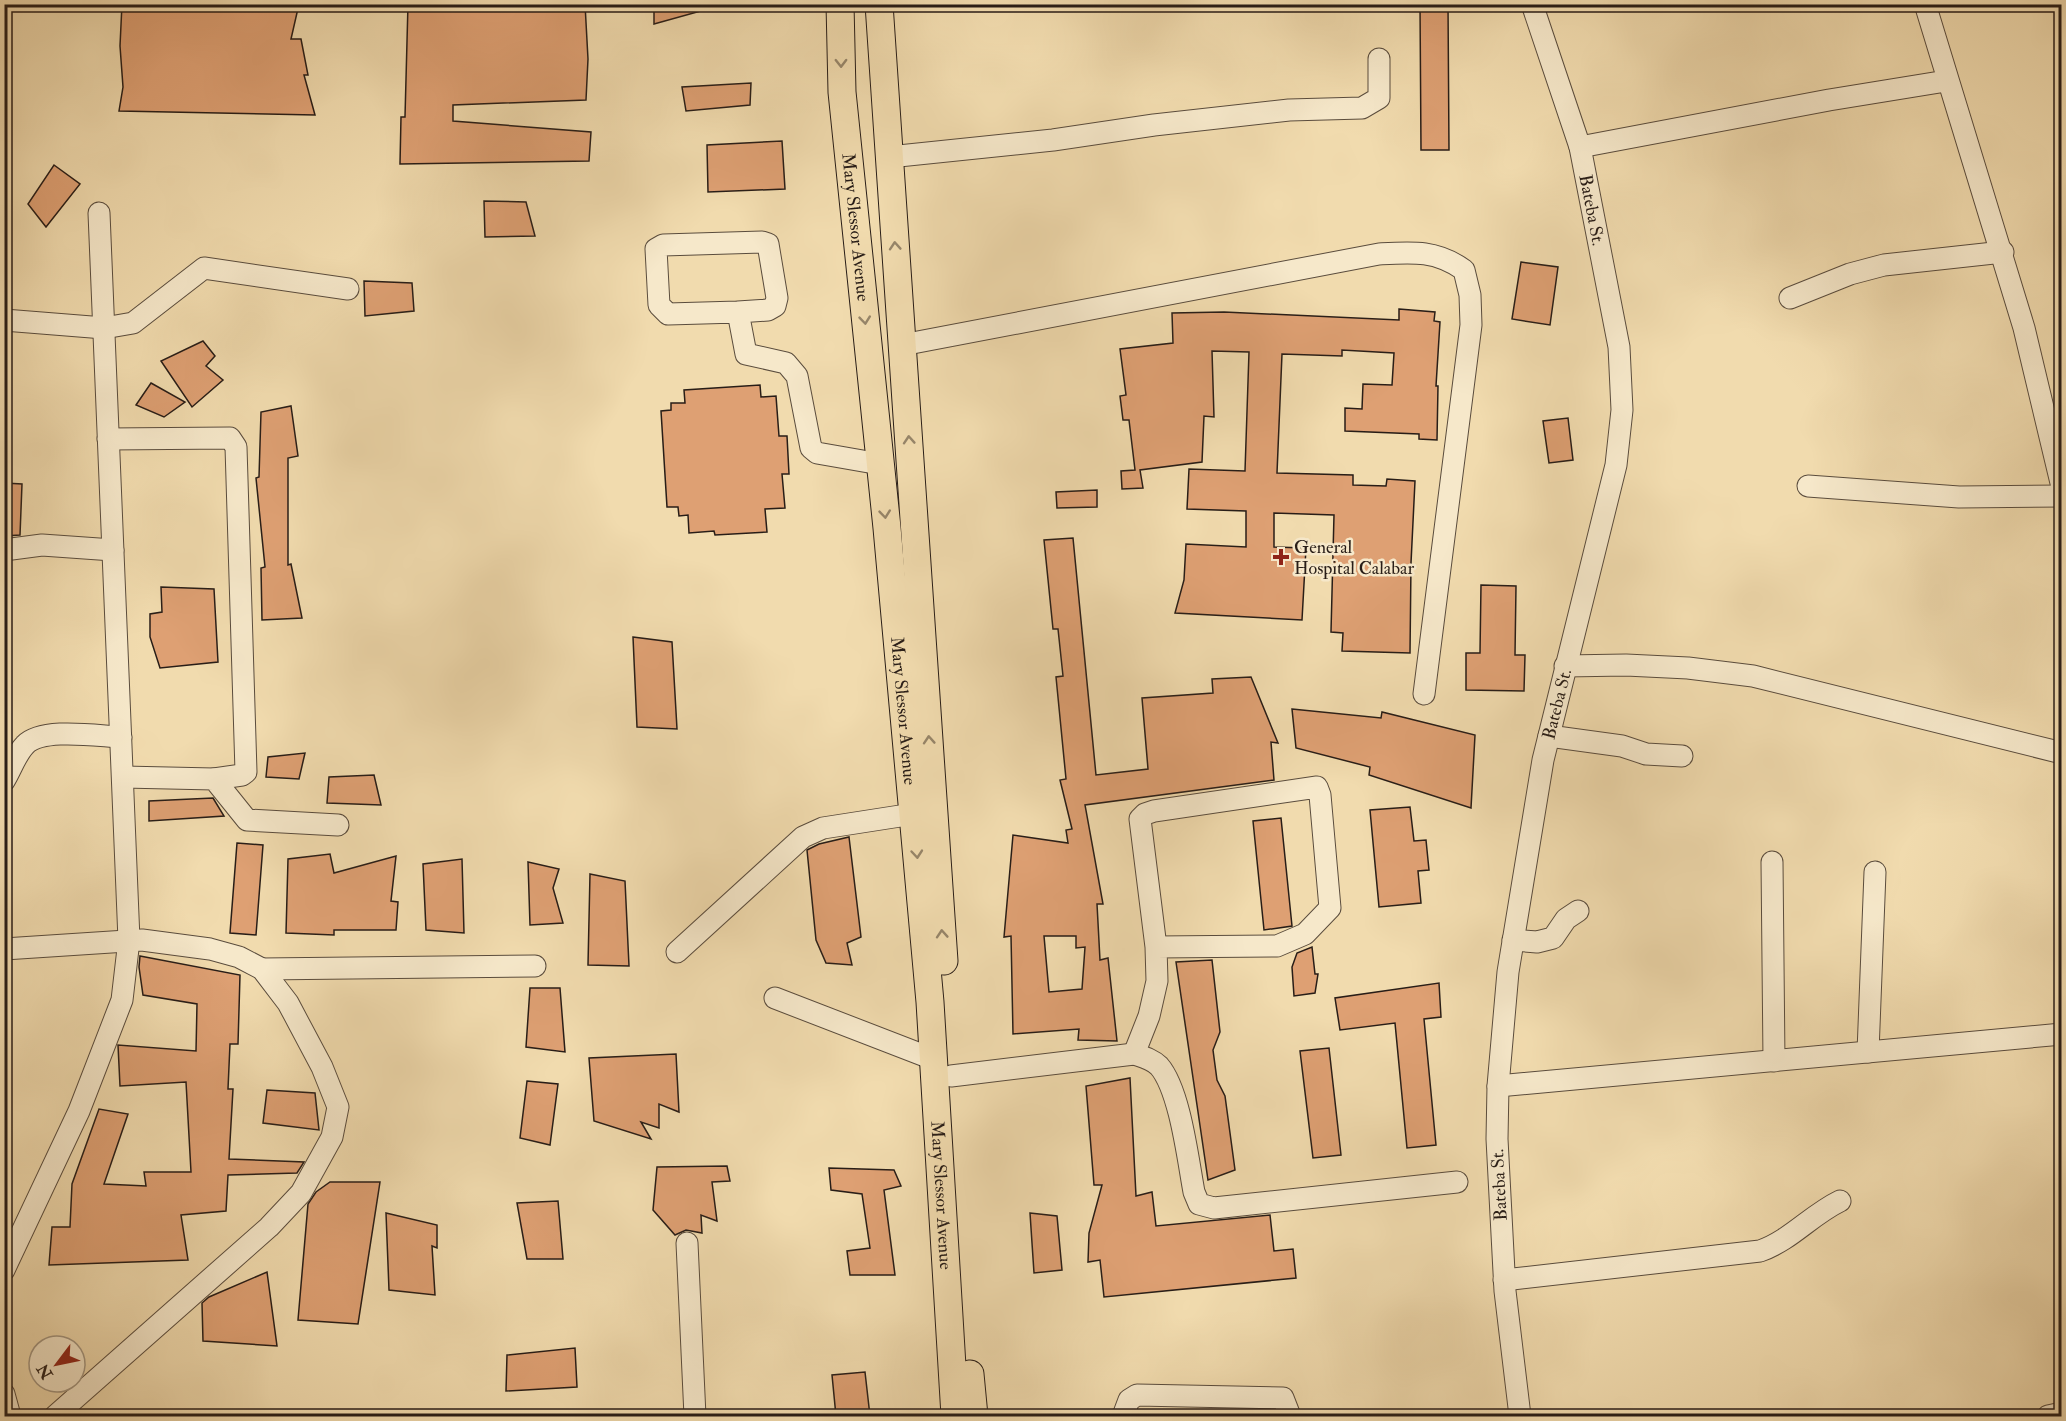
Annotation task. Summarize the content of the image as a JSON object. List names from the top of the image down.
{
  "streets": {
    "main road": ["Mary Slessor Avenue"],
    "street": ["Bateba St."]
  },
  "places": {
    "health": ["General Hospital Calabar"]
  },
  "north": "bottom left"
}
